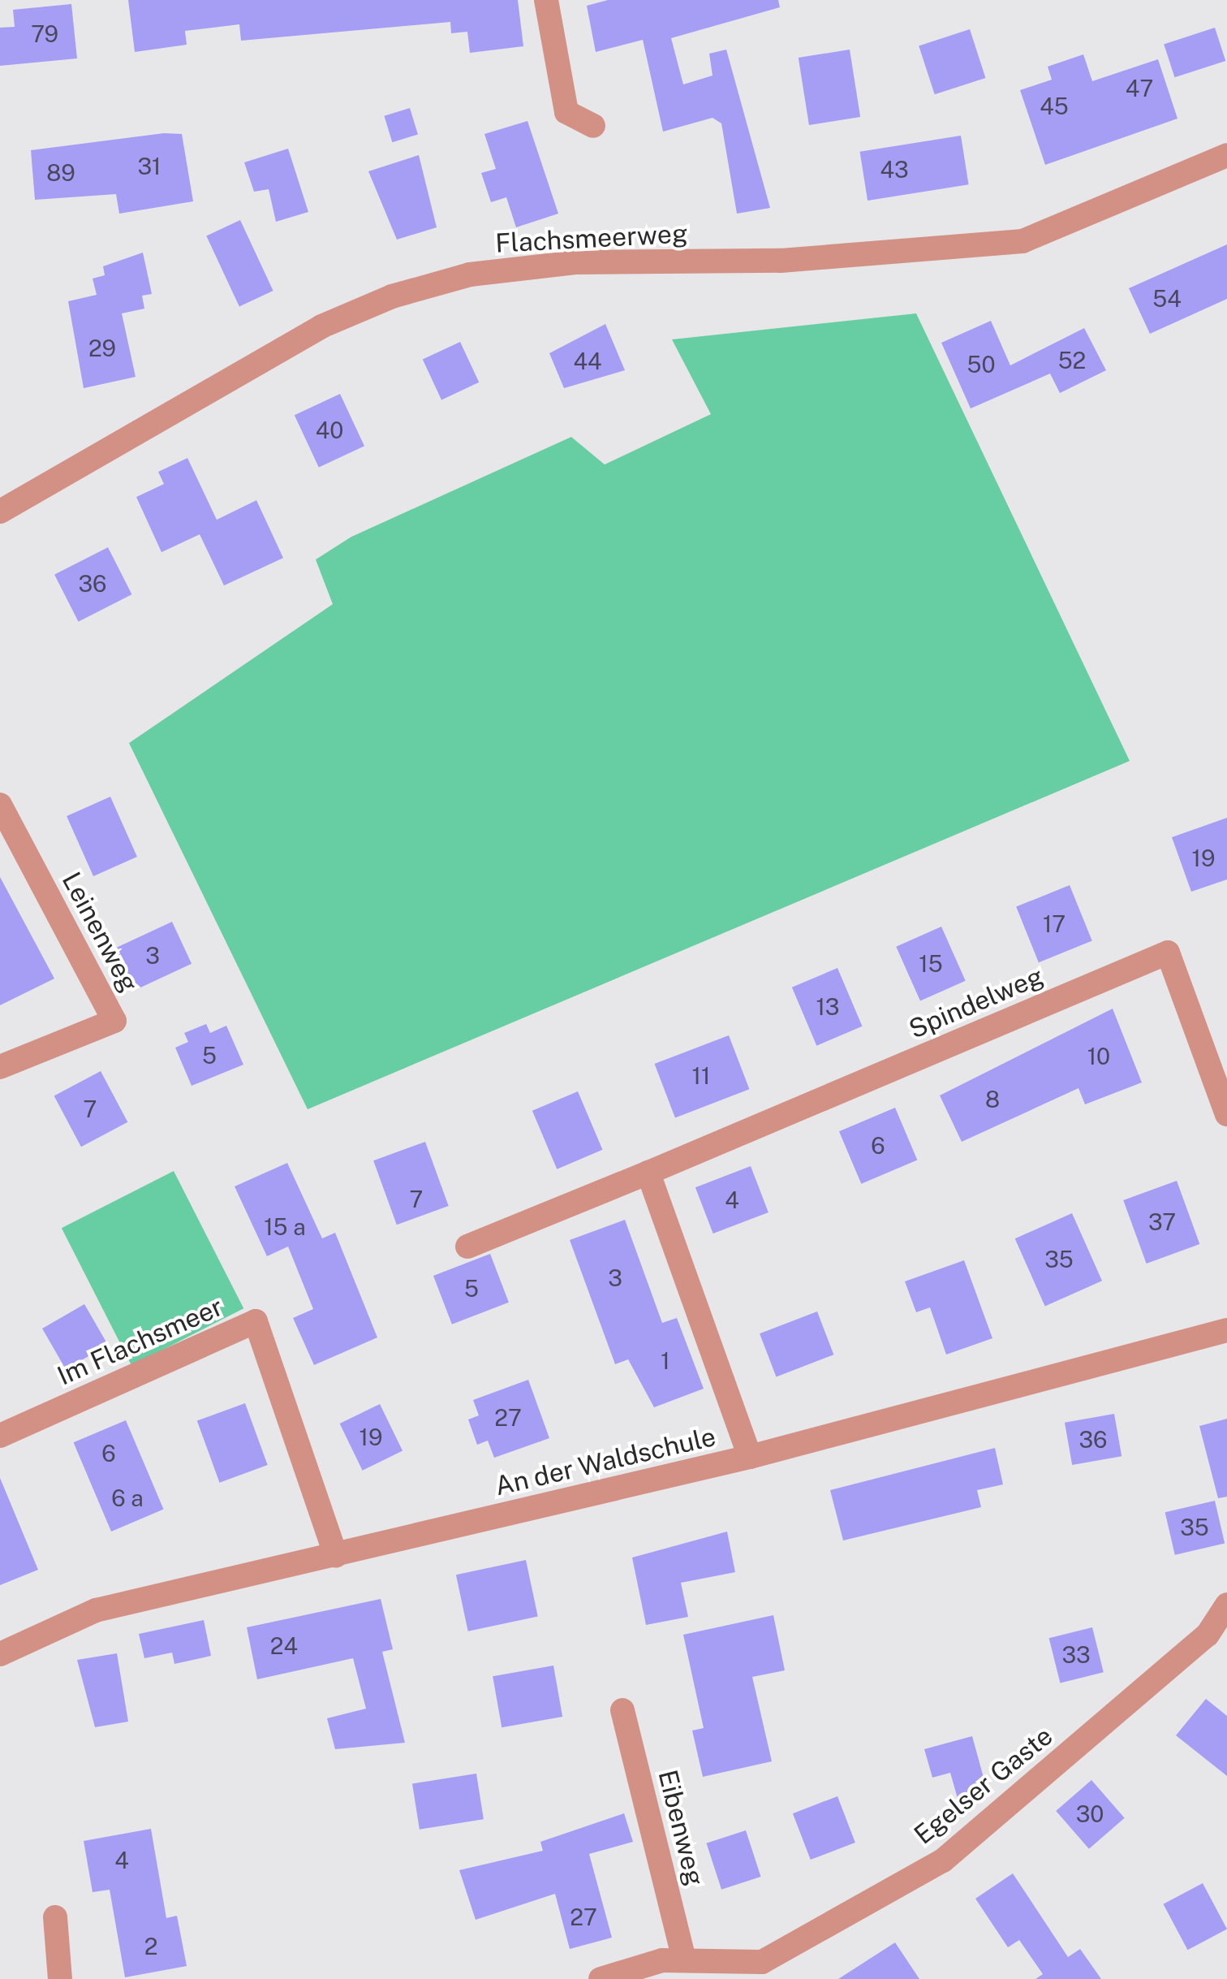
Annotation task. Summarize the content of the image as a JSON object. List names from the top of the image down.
{
  "streets": {
    "street": [
      "Flachsmeerweg",
      "Leinenweg",
      "Spindelweg",
      "Im Flachsmeer",
      "An der Waldschule",
      "Egelser Gaste",
      "Eibenweg"
    ]
  },
  "crossings": [
    ["Im Flachsmeer", "An der Waldschule"],
    ["Egelser Gaste", "Eibenweg"]
  ],
  "house_numbers": [
    "79",
    "47",
    "45",
    "31",
    "43",
    "89",
    "54",
    "29",
    "52",
    "44",
    "50",
    "40",
    "36",
    "19",
    "17",
    "3",
    "15",
    "13",
    "5",
    "10",
    "11",
    "8",
    "7",
    "6",
    "7",
    "4",
    "37",
    "15 a",
    "35",
    "3",
    "5",
    "1",
    "27",
    "19",
    "36",
    "6",
    "6 a",
    "35",
    "24",
    "33",
    "30",
    "4",
    "27",
    "2"
  ]
}
